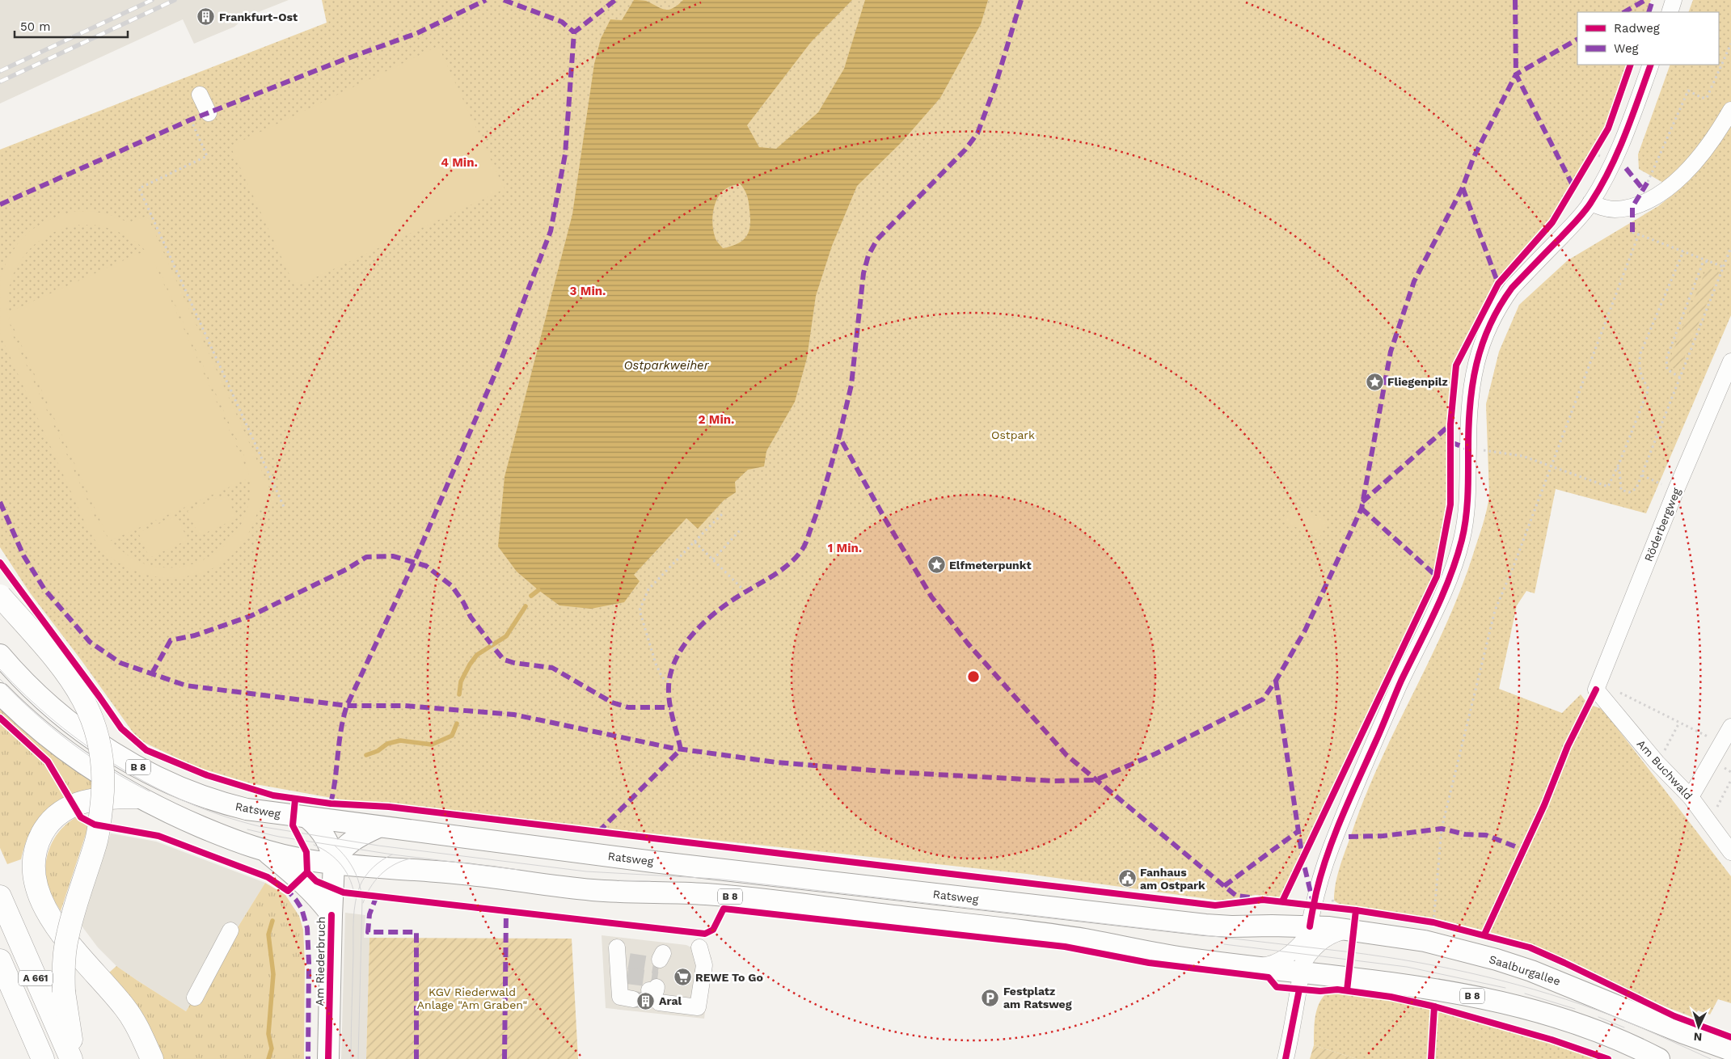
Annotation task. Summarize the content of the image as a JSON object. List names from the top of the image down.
{
  "streets": {
    "highway": ["A 661"],
    "main road": [
      "B 8",
      "Ratsweg",
      "Am Riederbruch",
      "Saalburgallee"
    ],
    "street": ["Röderbergweg", "Am Buchwald"]
  },
  "crossings": [
    ["Röderbergweg", "Am Buchwald"],
    ["B 8", "Ratsweg"],
    ["B 8", "Am Riederbruch"],
    ["B 8", "Saalburgallee"],
    ["Ratsweg", "Saalburgallee"]
  ],
  "water": ["Ostparkweiher"],
  "parks": ["Ostpark", "KGV Riederwald Anlage \"Am Graben\""],
  "places": {
    "building": ["Frankfurt-Ost", "Aral"],
    "place": ["Fliegenpilz", "Elfmeterpunkt"],
    "public building": ["Fanhaus am Ostpark"],
    "supermarket": ["REWE To Go"],
    "parking": ["Festplatz am Ratsweg"]
  },
  "legend": ["Radweg", "Weg"],
  "scale_bar": "50 m",
  "north": "bottom",
  "rings": [
    "4 Min.",
    "3 Min.",
    "2 Min.",
    "1 Min."
  ]
}
